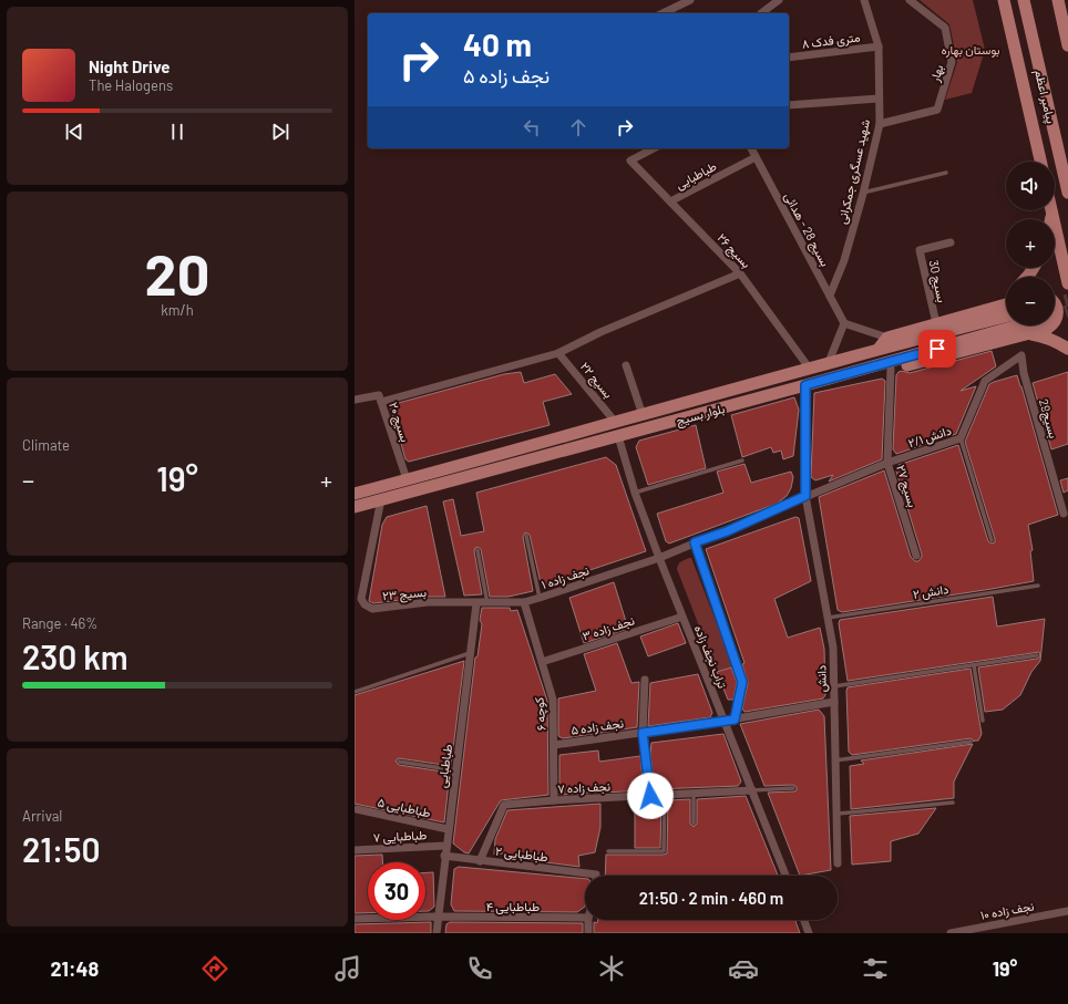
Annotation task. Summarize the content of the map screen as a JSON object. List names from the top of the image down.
{
  "streets": {
    "main road": ["پیامبر اعظم", "بلوار بسیج"],
    "street": [
      "۸ متری فدک",
      "بهار",
      "شهید عسگری جمکرانی",
      "طباطبایی",
      "بسیج 28 - هدائی",
      "بسیج ۲۶",
      "بسیج 30",
      "بسیج ۲۲",
      "بسیج29",
      "بسیج ۲۰",
      "دانش ۲/۱",
      "بسیج ۲۷",
      "نجف زاده ۱",
      "بسیج ۲۳",
      "نجف زاده ۳",
      "تراب نجف زاده",
      "دانش",
      "کوچه ۶",
      "نجف زاده ۵",
      "نجف زاده ۷",
      "طباطبایی ۵",
      "طباطبایی ۷",
      "طباطبایی ۲",
      "طباطبایی ۴",
      "نجف زاده ۱۰"
    ],
    "lane": ["دانش ۲"]
  },
  "crossings": [
    ["۸ متری فدک", "شهید عسگری جمکرانی"],
    ["بهار", "شهید عسگری جمکرانی"],
    ["شهید عسگری جمکرانی", "بسیج 28 - هدائی"],
    ["طباطبایی", "بسیج 28 - هدائی"],
    ["طباطبایی", "بسیج ۲۶"],
    ["طباطبایی", "نجف زاده ۱"],
    ["طباطبایی", "بسیج ۲۳"],
    ["طباطبایی", "طباطبایی ۵"],
    ["طباطبایی", "طباطبایی ۷"],
    ["طباطبایی", "طباطبایی ۲"],
    ["طباطبایی", "طباطبایی ۴"],
    ["بسیج ۲۶", "بلوار بسیج"],
    ["بسیج ۲۲", "بلوار بسیج"],
    ["بلوار بسیج", "بسیج ۲۰"],
    ["بلوار بسیج", "بسیج ۲۷"],
    ["بلوار بسیج", "بسیج ۲۳"],
    ["بلوار بسیج", "تراب نجف زاده"],
    ["بلوار بسیج", "دانش"],
    ["بسیج29", "دانش ۲/۱"],
    ["دانش ۲/۱", "بسیج ۲۷"],
    ["دانش ۲/۱", "نجف زاده ۱"],
    ["دانش ۲/۱", "دانش"],
    ["نجف زاده ۱", "بسیج ۲۳"],
    ["نجف زاده ۱", "تراب نجف زاده"],
    ["نجف زاده ۱", "کوچه ۶"],
    ["دانش ۲", "دانش"],
    ["نجف زاده ۳", "تراب نجف زاده"],
    ["نجف زاده ۳", "کوچه ۶"],
    ["تراب نجف زاده", "نجف زاده ۵"],
    ["تراب نجف زاده", "نجف زاده ۷"],
    ["دانش", "نجف زاده ۵"],
    ["کوچه ۶", "نجف زاده ۵"],
    ["کوچه ۶", "نجف زاده ۷"],
    ["نجف زاده ۷", "طباطبایی ۲"]
  ],
  "parks": ["بوستان بهاره"],
  "page": {
    "turn": ["40 m", "نجف زاده ۵"],
    "song": ["Night Drive", "The Halogens"],
    "map_buttons": ["+", "−"],
    "tile": [
      ["20", "km/h"],
      "Climate",
      ["Range · 46%", "230 km"],
      ["Arrival", "21:50"]
    ],
    "heat": ["−", "19°", "+"],
    "limit": "30",
    "trip": "21:50 · 2 min · 460 m",
    "tabs": ["21:48", "19°"]
  }
}
